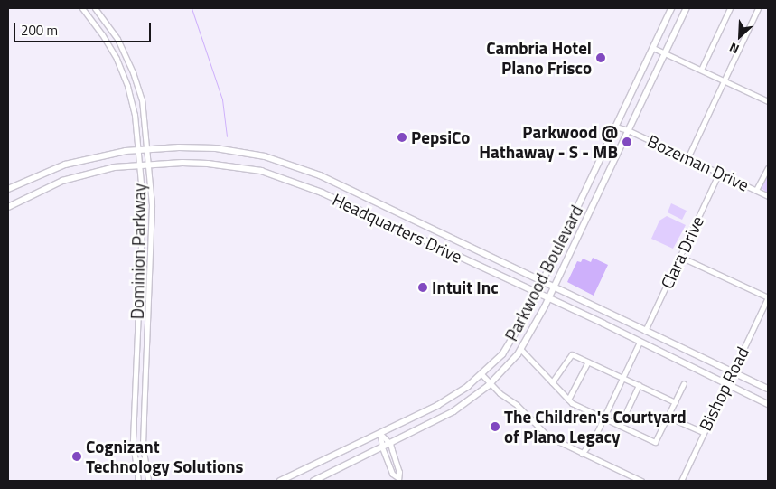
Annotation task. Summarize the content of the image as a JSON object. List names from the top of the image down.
{
  "streets": {
    "main road": ["Headquarters Drive", "Parkwood Boulevard"],
    "street": [
      "Bozeman Drive",
      "Dominion Parkway",
      "Clara Drive",
      "Bishop Road"
    ]
  },
  "crossings": [
    ["Bozeman Drive", "Clara Drive"],
    ["Bozeman Drive", "Parkwood Boulevard"],
    ["Headquarters Drive", "Dominion Parkway"],
    ["Headquarters Drive", "Clara Drive"],
    ["Headquarters Drive", "Parkwood Boulevard"],
    ["Headquarters Drive", "Bishop Road"]
  ],
  "places": [
    "Cambria Hotel Plano Frisco",
    "PepsiCo",
    "Parkwood @ Hathaway - S - MB",
    "Intuit Inc",
    "The Children's Courtyard of Plano Legacy",
    "Cognizant Technology Solutions"
  ],
  "scale_bar": "200 m",
  "north": "bottom left"
}
